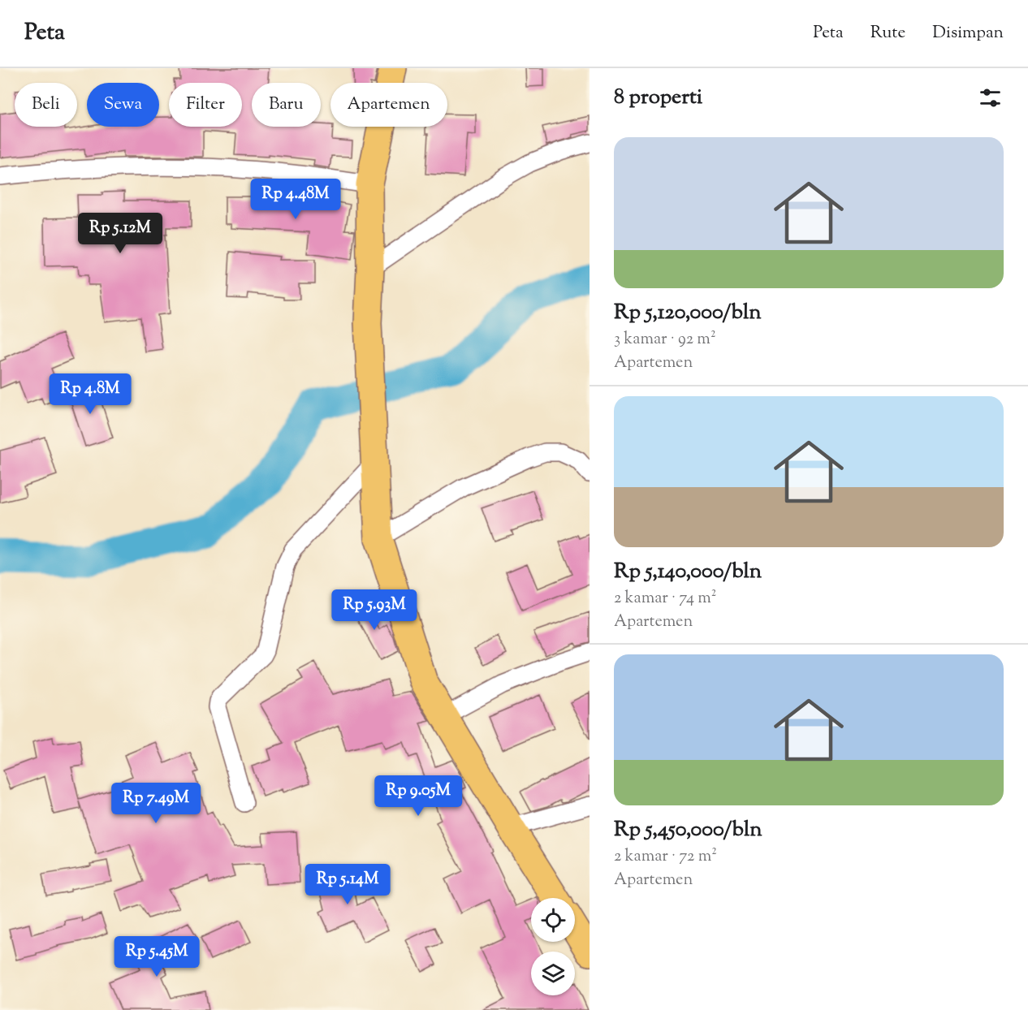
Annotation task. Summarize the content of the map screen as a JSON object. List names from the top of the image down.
{
  "page": {
    "header": "Peta",
    "nav": ["Peta", "Rute", "Disimpan"],
    "heading": "8 properti",
    "chip": [
      "Beli",
      "Sewa",
      "Filter",
      "Baru",
      "Apartemen"
    ],
    "list": [
      {
        "name": "Rp 5,120,000/bln",
        "note": "3 kamar · 92 m² · Apartemen"
      },
      {
        "name": "Rp 5,140,000/bln",
        "note": "2 kamar · 74 m² · Apartemen"
      },
      {
        "name": "Rp 5,450,000/bln",
        "note": "2 kamar · 72 m² · Apartemen"
      }
    ],
    "price": [
      "Rp 4.48M",
      "Rp 5.12M",
      "Rp 4.8M",
      "Rp 5.93M",
      "Rp 9.05M",
      "Rp 7.49M",
      "Rp 5.14M",
      "Rp 5.45M"
    ]
  }
}
